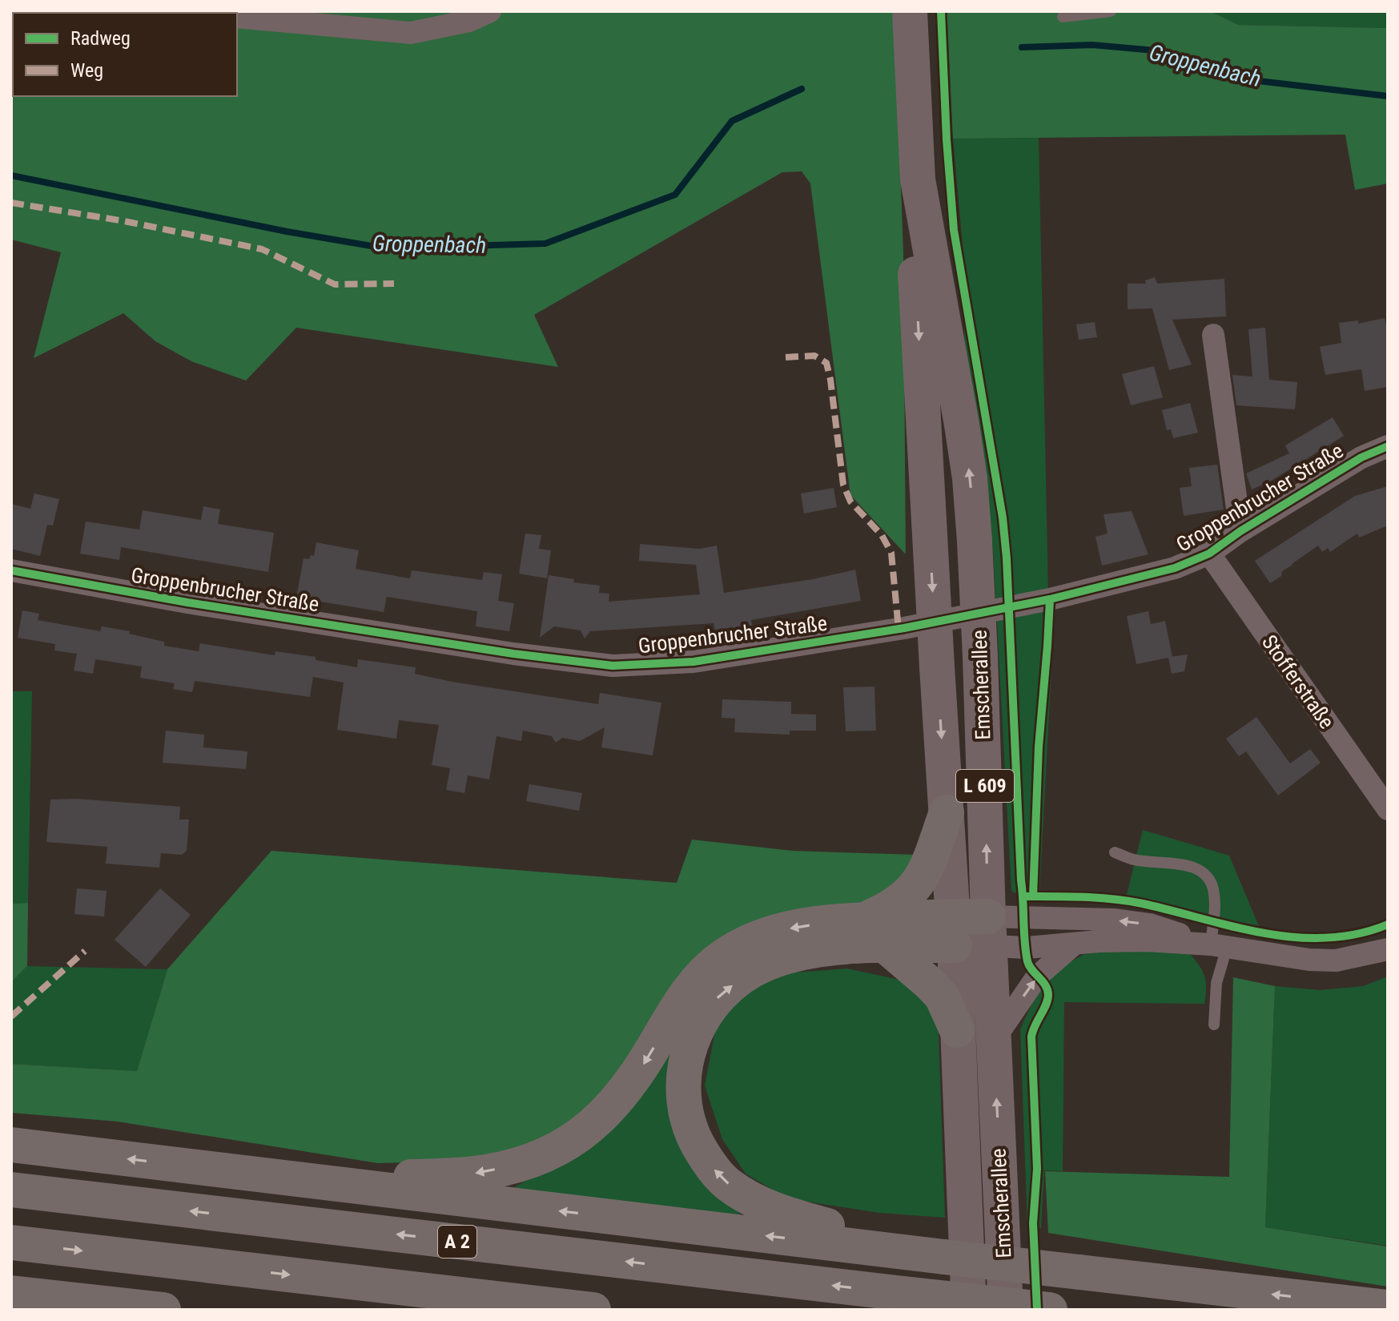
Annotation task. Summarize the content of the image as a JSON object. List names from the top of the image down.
{
  "streets": {
    "highway": ["A 2"],
    "main road": ["Emscherallee", "L 609"],
    "street": ["Groppenbrucher Straße", "Stofferstraße"]
  },
  "crossings": [
    ["Groppenbrucher Straße", "Stofferstraße"]
  ],
  "water": ["Groppenbach"],
  "legend": ["Radweg", "Weg"]
}
